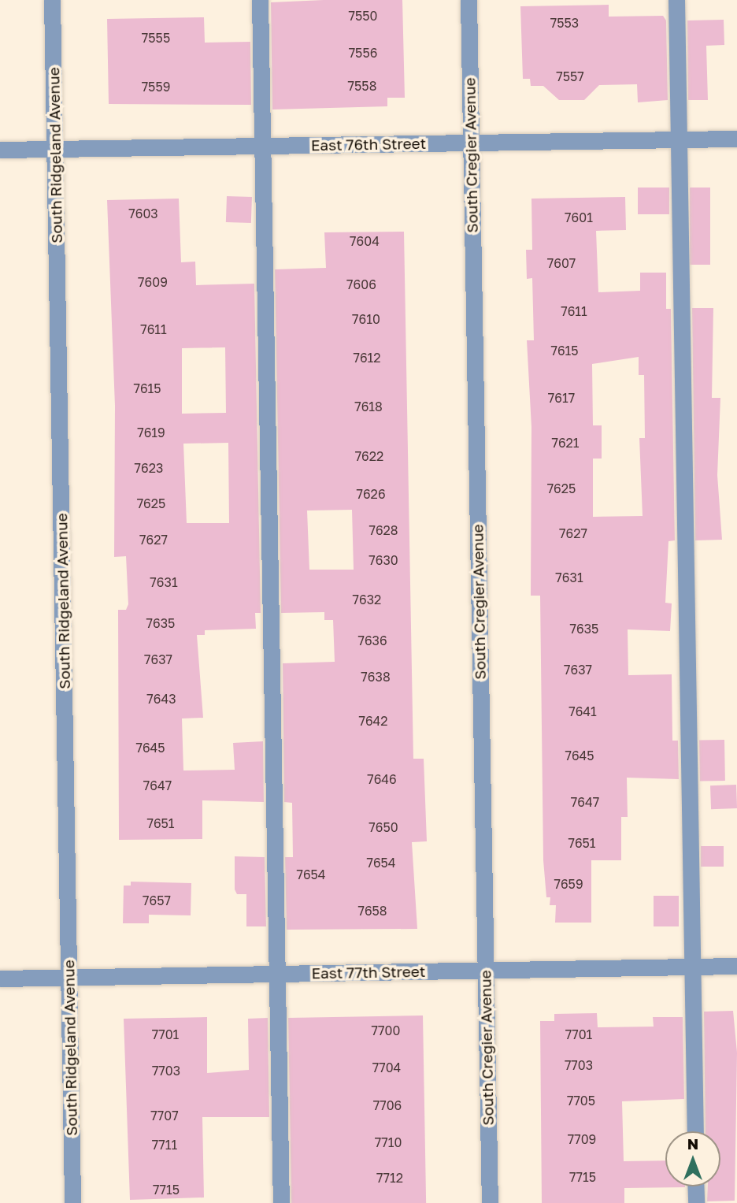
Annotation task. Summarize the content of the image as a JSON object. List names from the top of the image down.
{
  "streets": {
    "street": [
      "East 76th Street",
      "South Ridgeland Avenue",
      "South Cregier Avenue",
      "East 77th Street"
    ]
  },
  "crossings": [
    ["East 76th Street", "South Ridgeland Avenue"],
    ["East 76th Street", "South Cregier Avenue"],
    ["South Ridgeland Avenue", "East 77th Street"],
    ["South Cregier Avenue", "East 77th Street"]
  ],
  "house_numbers": [
    "7550",
    "7553",
    "7555",
    "7556",
    "7557",
    "7558",
    "7559",
    "7603",
    "7601",
    "7604",
    "7607",
    "7609",
    "7606",
    "7611",
    "7610",
    "7611",
    "7615",
    "7612",
    "7615",
    "7617",
    "7618",
    "7619",
    "7621",
    "7622",
    "7623",
    "7625",
    "7626",
    "7625",
    "7628",
    "7627",
    "7627",
    "7630",
    "7631",
    "7631",
    "7632",
    "7635",
    "7635",
    "7636",
    "7637",
    "7637",
    "7638",
    "7643",
    "7641",
    "7642",
    "7645",
    "7645",
    "7646",
    "7647",
    "7647",
    "7651",
    "7650",
    "7651",
    "7654",
    "7654",
    "7659",
    "7657",
    "7658",
    "7700",
    "7701",
    "7701",
    "7703",
    "7704",
    "7703",
    "7705",
    "7706",
    "7707",
    "7709",
    "7710",
    "7711",
    "7715",
    "7712",
    "7715"
  ],
  "north": "top"
}
